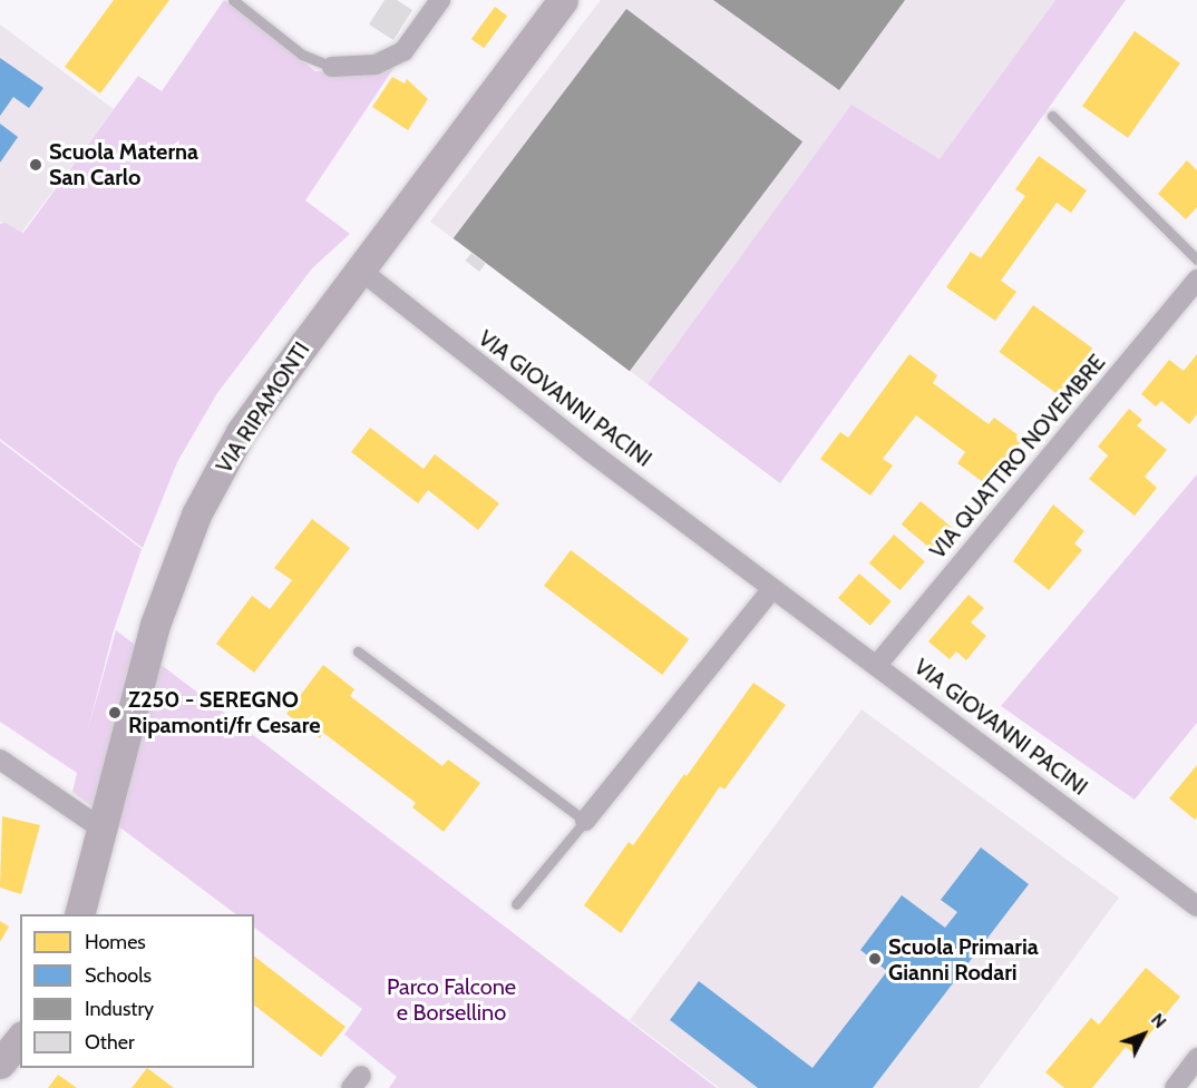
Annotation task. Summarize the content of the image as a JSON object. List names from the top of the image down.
{
  "streets": {
    "street": ["VIA GIOVANNI PACINI", "VIA RIPAMONTI", "VIA QUATTRO NOVEMBRE"]
  },
  "crossings": [
    ["VIA GIOVANNI PACINI", "VIA RIPAMONTI"],
    ["VIA GIOVANNI PACINI", "VIA QUATTRO NOVEMBRE"]
  ],
  "parks": ["Parco Falcone e Borsellino"],
  "places": ["Scuola Materna San Carlo", "Z250 - SEREGNO Ripamonti/fr Cesare", "Scuola Primaria Gianni Rodari"],
  "legend": [
    "Homes",
    "Schools",
    "Industry",
    "Other"
  ],
  "north": "top right"
}
